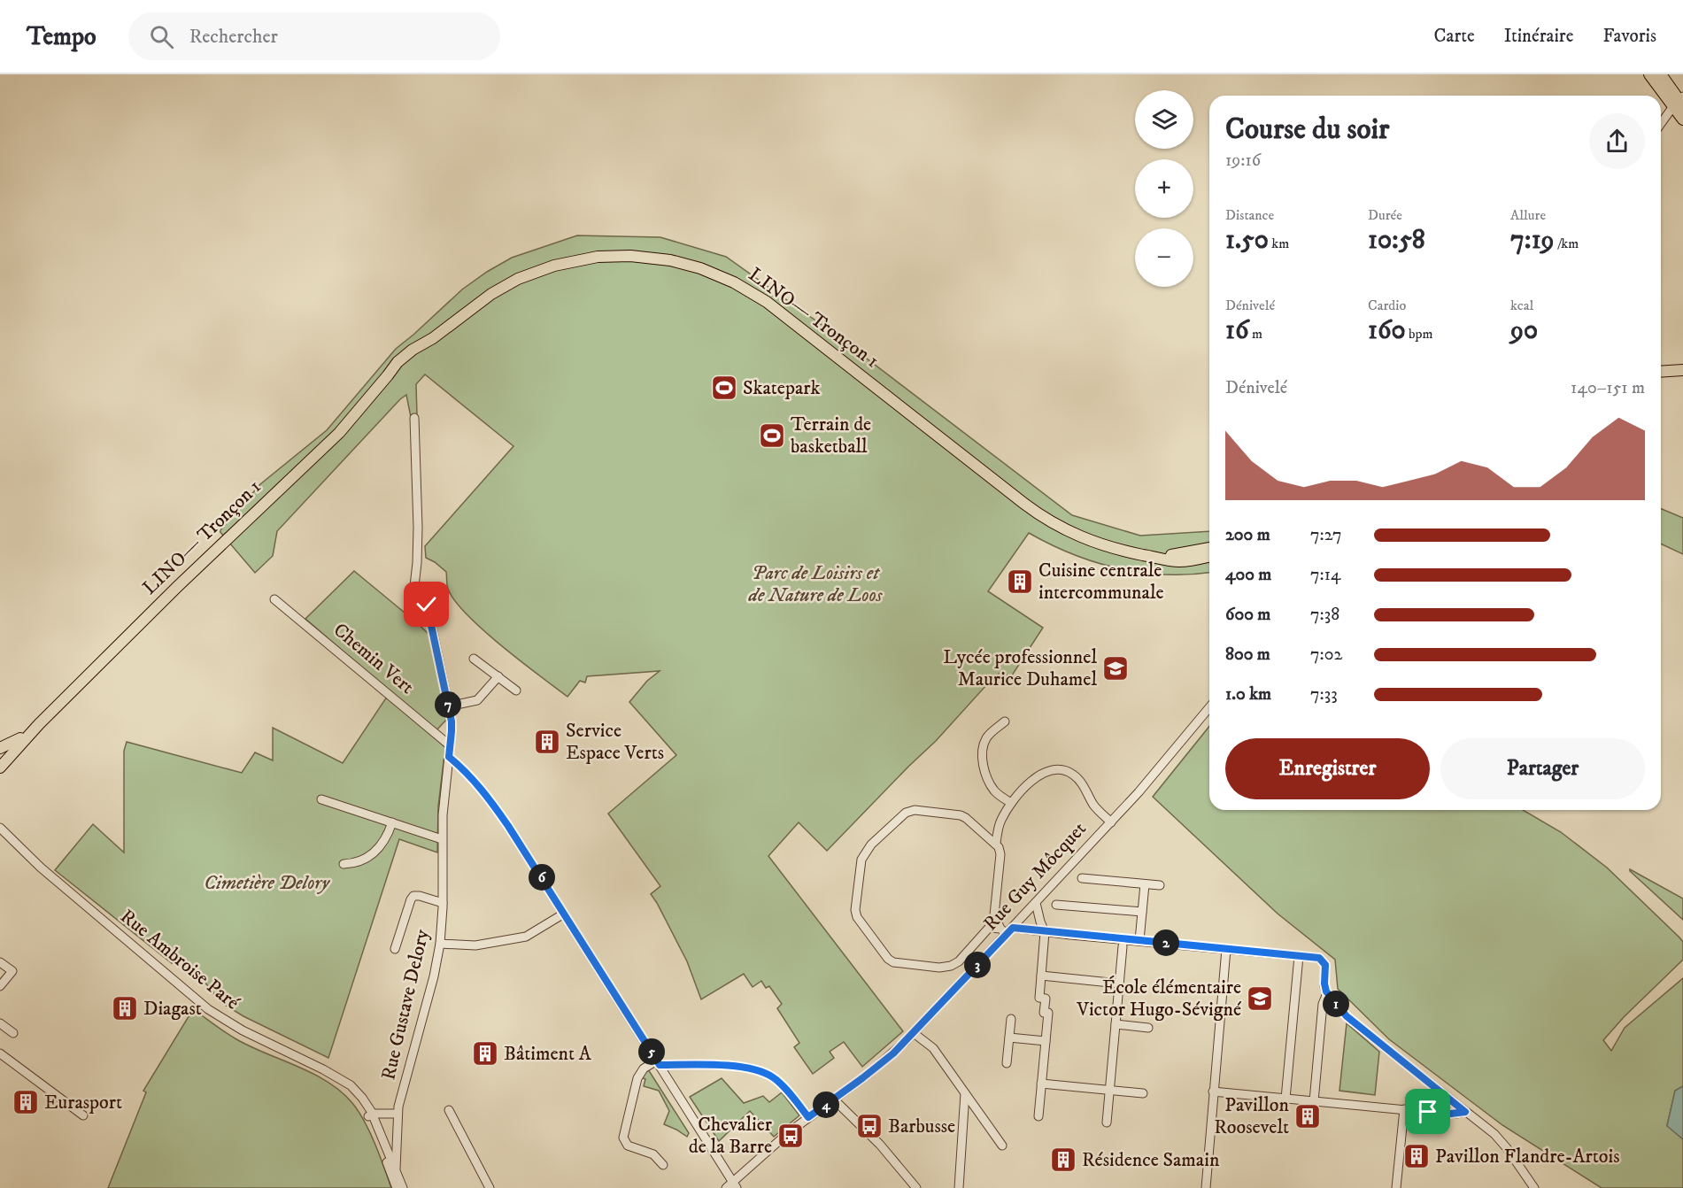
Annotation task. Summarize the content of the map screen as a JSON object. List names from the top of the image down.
{
  "streets": {
    "main road": ["LINO— Tronçon 1"],
    "street": [
      "Chemin Vert",
      "Rue Guy Môcquet",
      "Rue Ambroise Paré",
      "Rue Gustave Delory"
    ]
  },
  "crossings": [
    ["Chemin Vert", "Rue Gustave Delory"],
    ["Rue Ambroise Paré", "Rue Gustave Delory"]
  ],
  "parks": ["Parc de Loisirs et de Nature de Loos", "Cimetière Delory"],
  "places": {
    "sports": ["Skatepark", "Terrain de basketball"],
    "building": [
      "Cuisine centrale intercommunale",
      "Service Espace Verts",
      "Diagast",
      "Bâtiment A",
      "Eurasport",
      "Pavillon Roosevelt",
      "Pavillon Flandre-Artois",
      "Résidence Samain"
    ],
    "school or university": ["Lycée professionnel Maurice Duhamel", "École élémentaire Victor Hugo-Sévigné"],
    "bus stop": ["Barbusse", "Chevalier de la Barre"]
  },
  "page": {
    "header": "Tempo",
    "search": "Rechercher",
    "nav": ["Carte", "Itinéraire", "Favoris"],
    "map_buttons": ["+", "−"],
    "heading": ["Course du soir", "19:16"],
    "stats": [
      ["Distance", "1.50 km"],
      ["Durée", "10:58"],
      ["Allure", "7:19 /km"],
      ["Dénivelé", "16 m"],
      ["Cardio", "160 bpm"],
      ["kcal", "90"]
    ],
    "chart": ["Dénivelé", "140–151 m"],
    "list": [
      {
        "name": "200 m",
        "note": "7:27"
      },
      {
        "name": "400 m",
        "note": "7:14"
      },
      {
        "name": "600 m",
        "note": "7:38"
      },
      {
        "name": "800 m",
        "note": "7:02"
      },
      {
        "name": "1.0 km",
        "note": "7:33"
      }
    ],
    "pins": [
      "7",
      "6",
      "2",
      "3",
      "1",
      "5",
      "4"
    ],
    "buttons": ["Enregistrer", "Partager"]
  }
}
